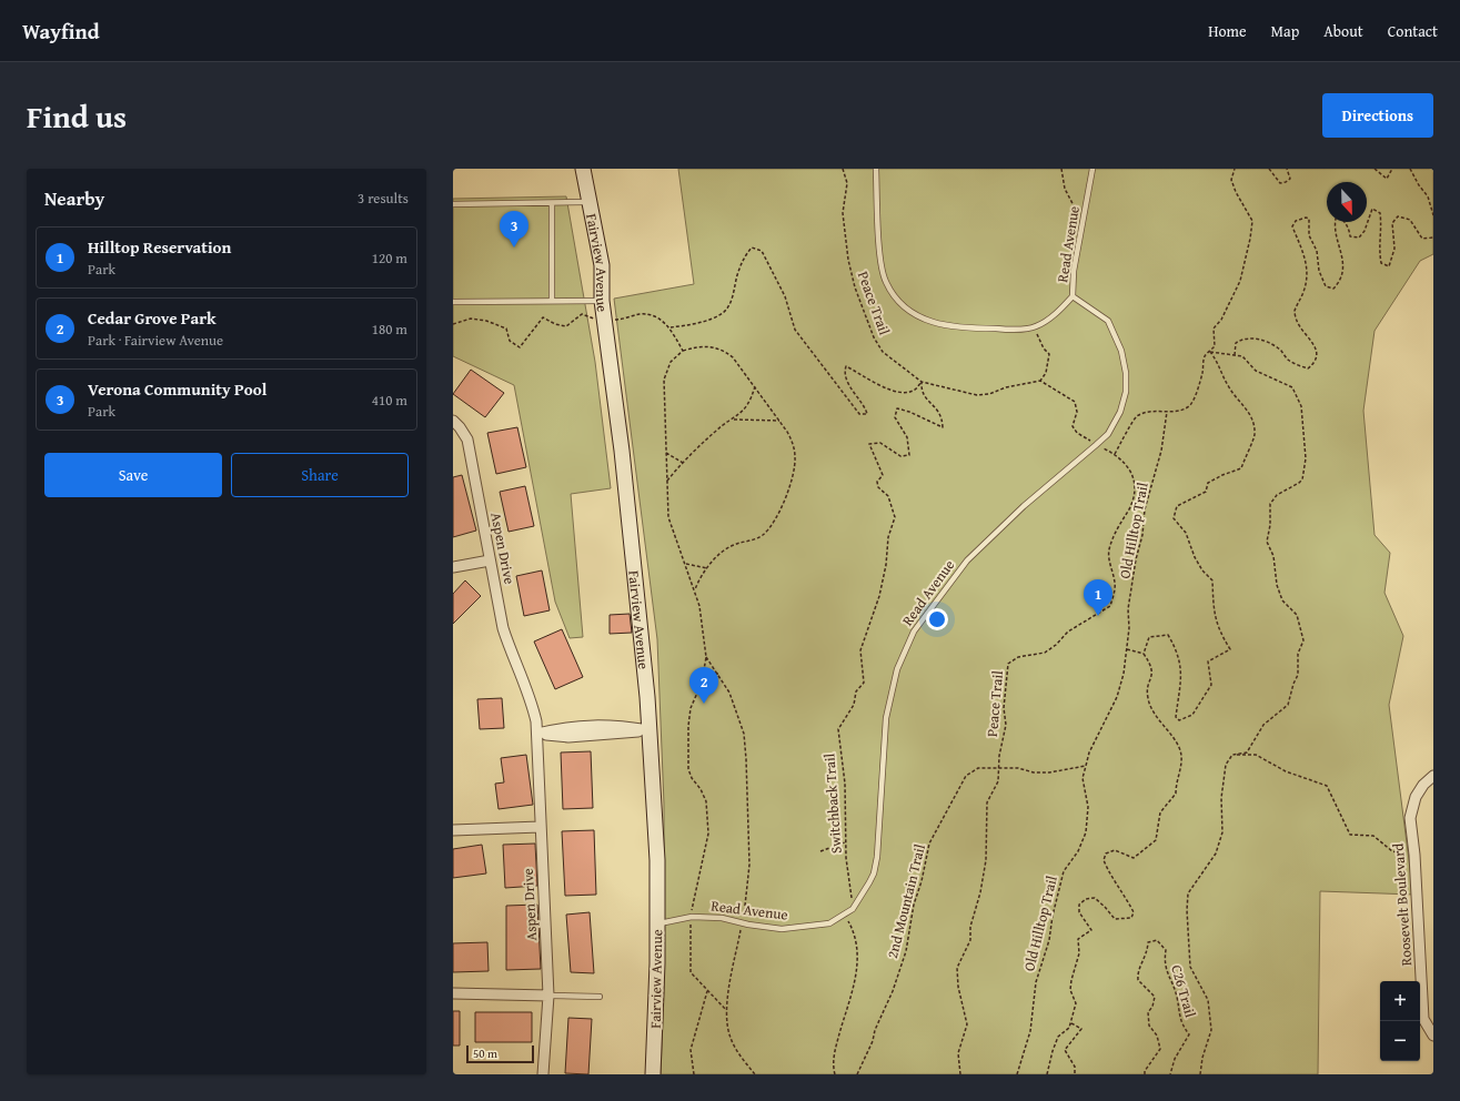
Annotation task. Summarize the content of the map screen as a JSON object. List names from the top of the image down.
{
  "streets": {
    "main road": ["Fairview Avenue"],
    "street": ["Aspen Drive", "Roosevelt Boulevard"],
    "lane": ["Read Avenue"],
    "path": [
      "Peace Trail",
      "Old Hilltop Trail",
      "Switchback Trail",
      "2nd Mountain Trail",
      "C26 Trail"
    ]
  },
  "crossings": [
    ["Read Avenue", "Fairview Avenue"],
    ["Read Avenue", "Peace Trail"],
    ["Read Avenue", "Switchback Trail"],
    ["Peace Trail", "Switchback Trail"],
    ["Peace Trail", "2nd Mountain Trail"],
    ["Old Hilltop Trail", "2nd Mountain Trail"]
  ],
  "scale_bar": "50 m",
  "north": "bottom",
  "page": {
    "header": "Wayfind",
    "nav": [
      "Home",
      "Map",
      "About",
      "Contact"
    ],
    "title": "Find us",
    "buttons": [
      "Directions",
      ["Save", "Share"]
    ],
    "heading": ["Nearby", "3 results"],
    "pins": ["3", "1", "2"],
    "list": [
      {
        "mark": "1",
        "name": "Hilltop Reservation",
        "note": "Park",
        "value": "120 m"
      },
      {
        "mark": "2",
        "name": "Cedar Grove Park",
        "note": "Park · Fairview Avenue",
        "value": "180 m"
      },
      {
        "mark": "3",
        "name": "Verona Community Pool",
        "note": "Park",
        "value": "410 m"
      }
    ],
    "map_buttons": ["+", "−"],
    "scale": "50 m"
  }
}
